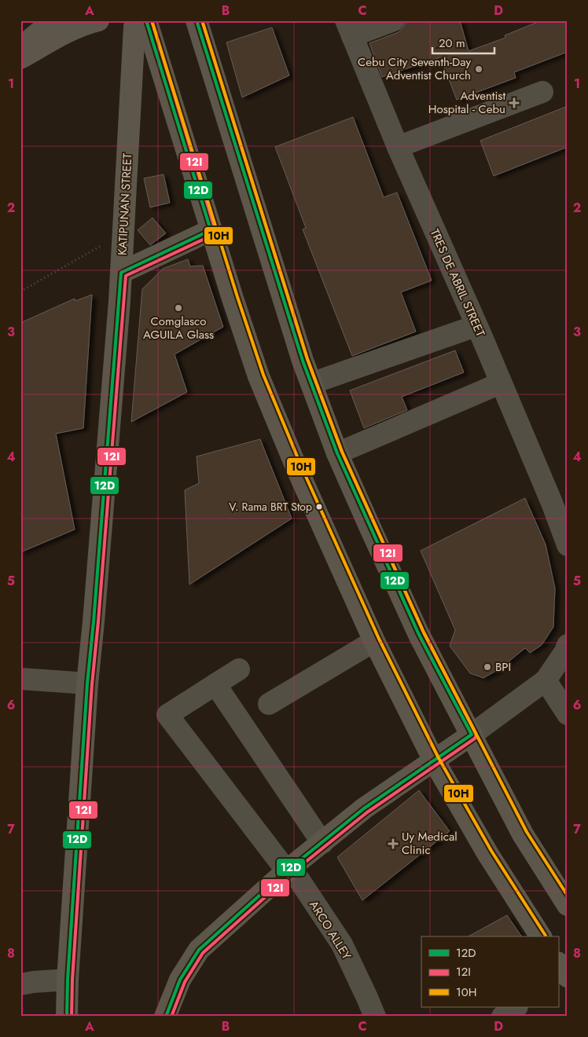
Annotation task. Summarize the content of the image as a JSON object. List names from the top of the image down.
{
  "streets": {
    "main road": ["KATIPUNAN STREET"],
    "street": ["TRES DE ABRIL STREET", "ARCO ALLEY"]
  },
  "places": {
    "other": [
      "Cebu City Seventh-Day Adventist Church",
      "Comglasco AGUILA Glass",
      "V. Rama BRT Stop",
      "BPI"
    ],
    "health": ["Adventist Hospital - Cebu", "Uy Medical Clinic"]
  },
  "lines": ["transit line 12D", "transit line 12I", "transit line 10H"],
  "legend": ["12D", "12I", "10H"],
  "scale_bar": "20 m",
  "grid": {
    "columns": [
      "A",
      "B",
      "C",
      "D"
    ],
    "rows": [
      "1",
      "2",
      "3",
      "4",
      "5",
      "6",
      "7",
      "8"
    ]
  }
}
